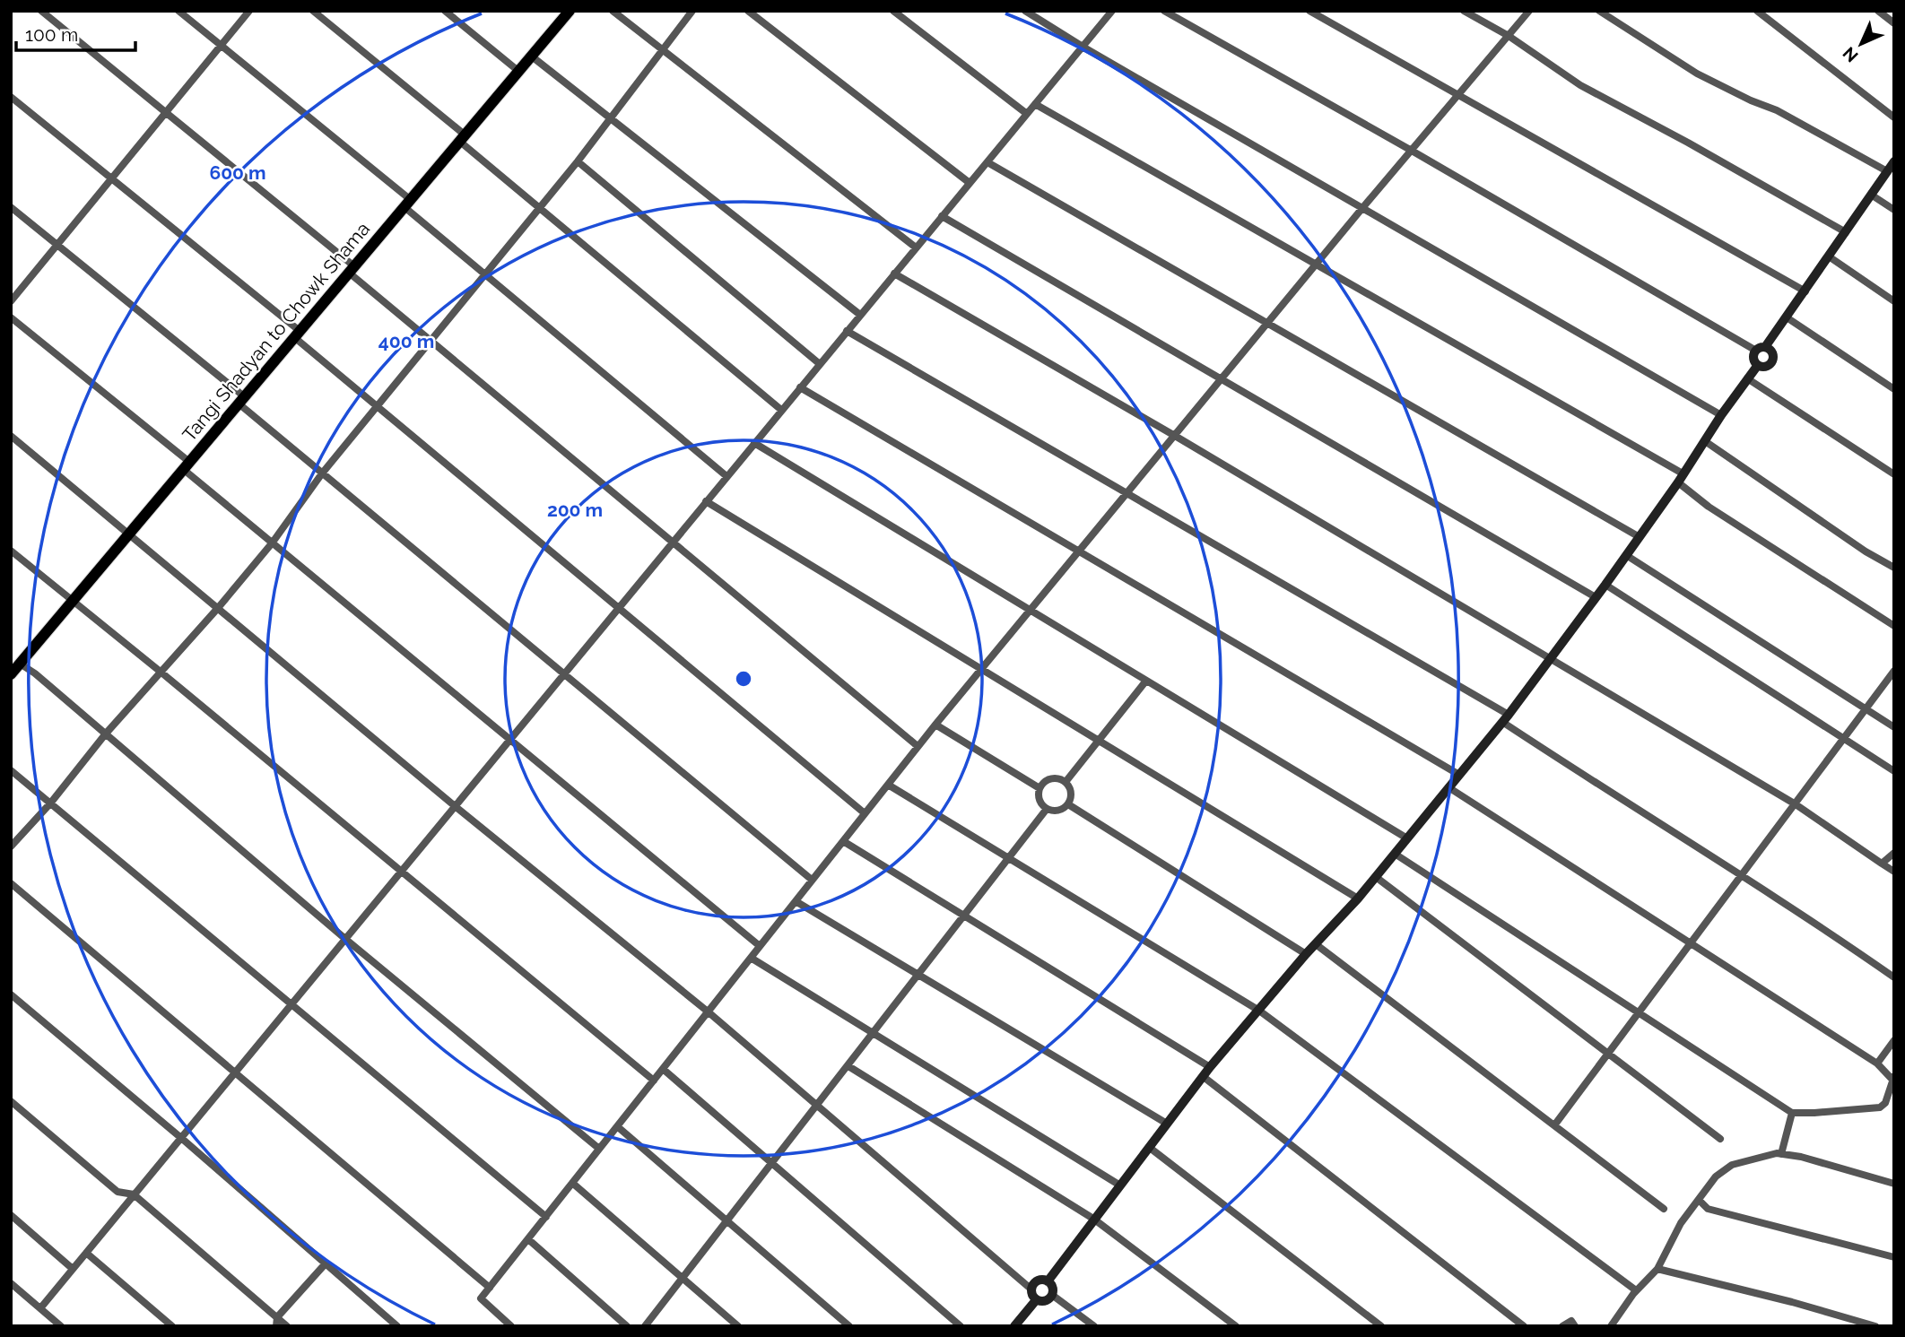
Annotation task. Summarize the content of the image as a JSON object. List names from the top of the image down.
{
  "streets": {
    "main road": ["Tangi Shadyan to Chowk Shama"]
  },
  "scale_bar": "100 m",
  "north": "bottom left",
  "rings": ["600 m", "400 m", "200 m"]
}
